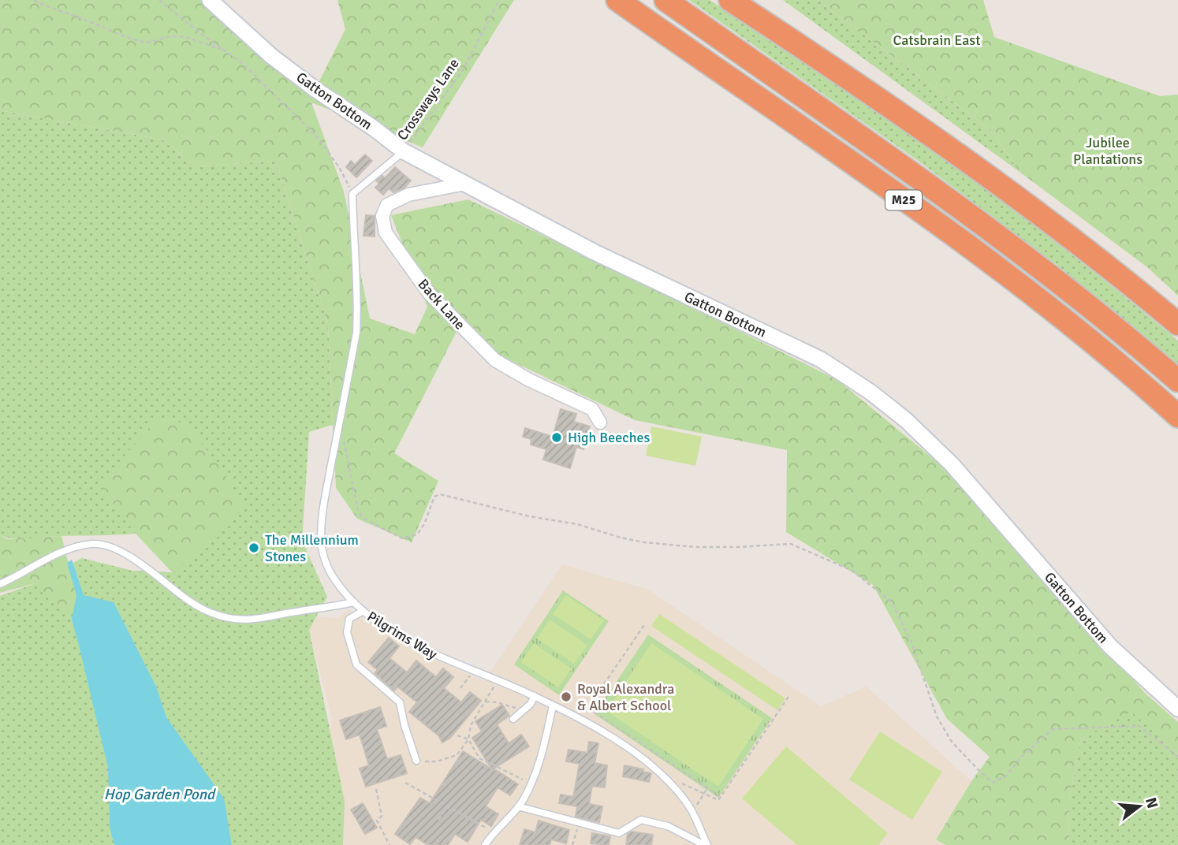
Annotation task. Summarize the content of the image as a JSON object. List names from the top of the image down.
{
  "streets": {
    "highway": ["M25"],
    "street": ["Gatton Bottom", "Back Lane"],
    "lane": ["Pilgrims Way"],
    "path": ["Crossways Lane"]
  },
  "crossings": [
    ["Crossways Lane", "Gatton Bottom"],
    ["Gatton Bottom", "Back Lane"]
  ],
  "water": ["Hop Garden Pond"],
  "parks": ["Catsbrain East", "Jubilee Plantations"],
  "places": ["High Beeches", "The Millennium Stones", "Royal Alexandra & Albert School"],
  "north": "right"
}
